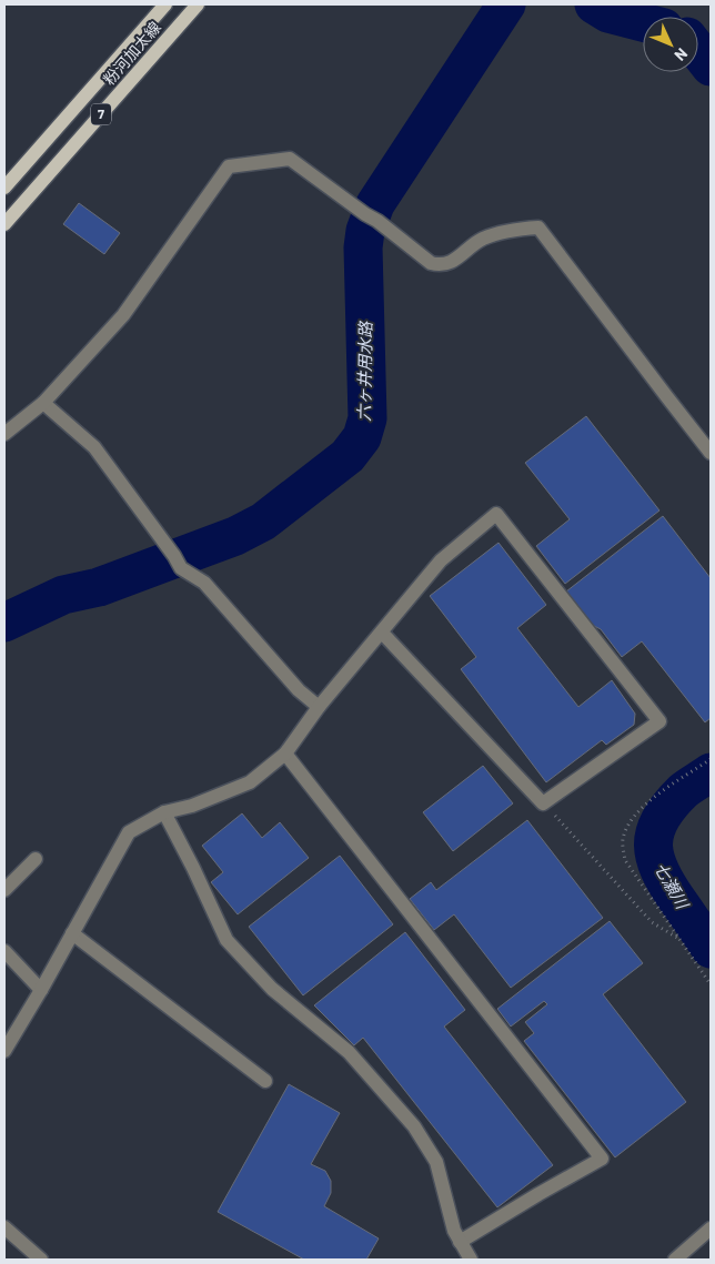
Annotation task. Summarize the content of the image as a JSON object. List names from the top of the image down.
{
  "streets": {
    "main road": ["粉河加太線", "7"]
  },
  "water": ["六ヶ井用水路", "七瀬川"],
  "north": "bottom right"
}
